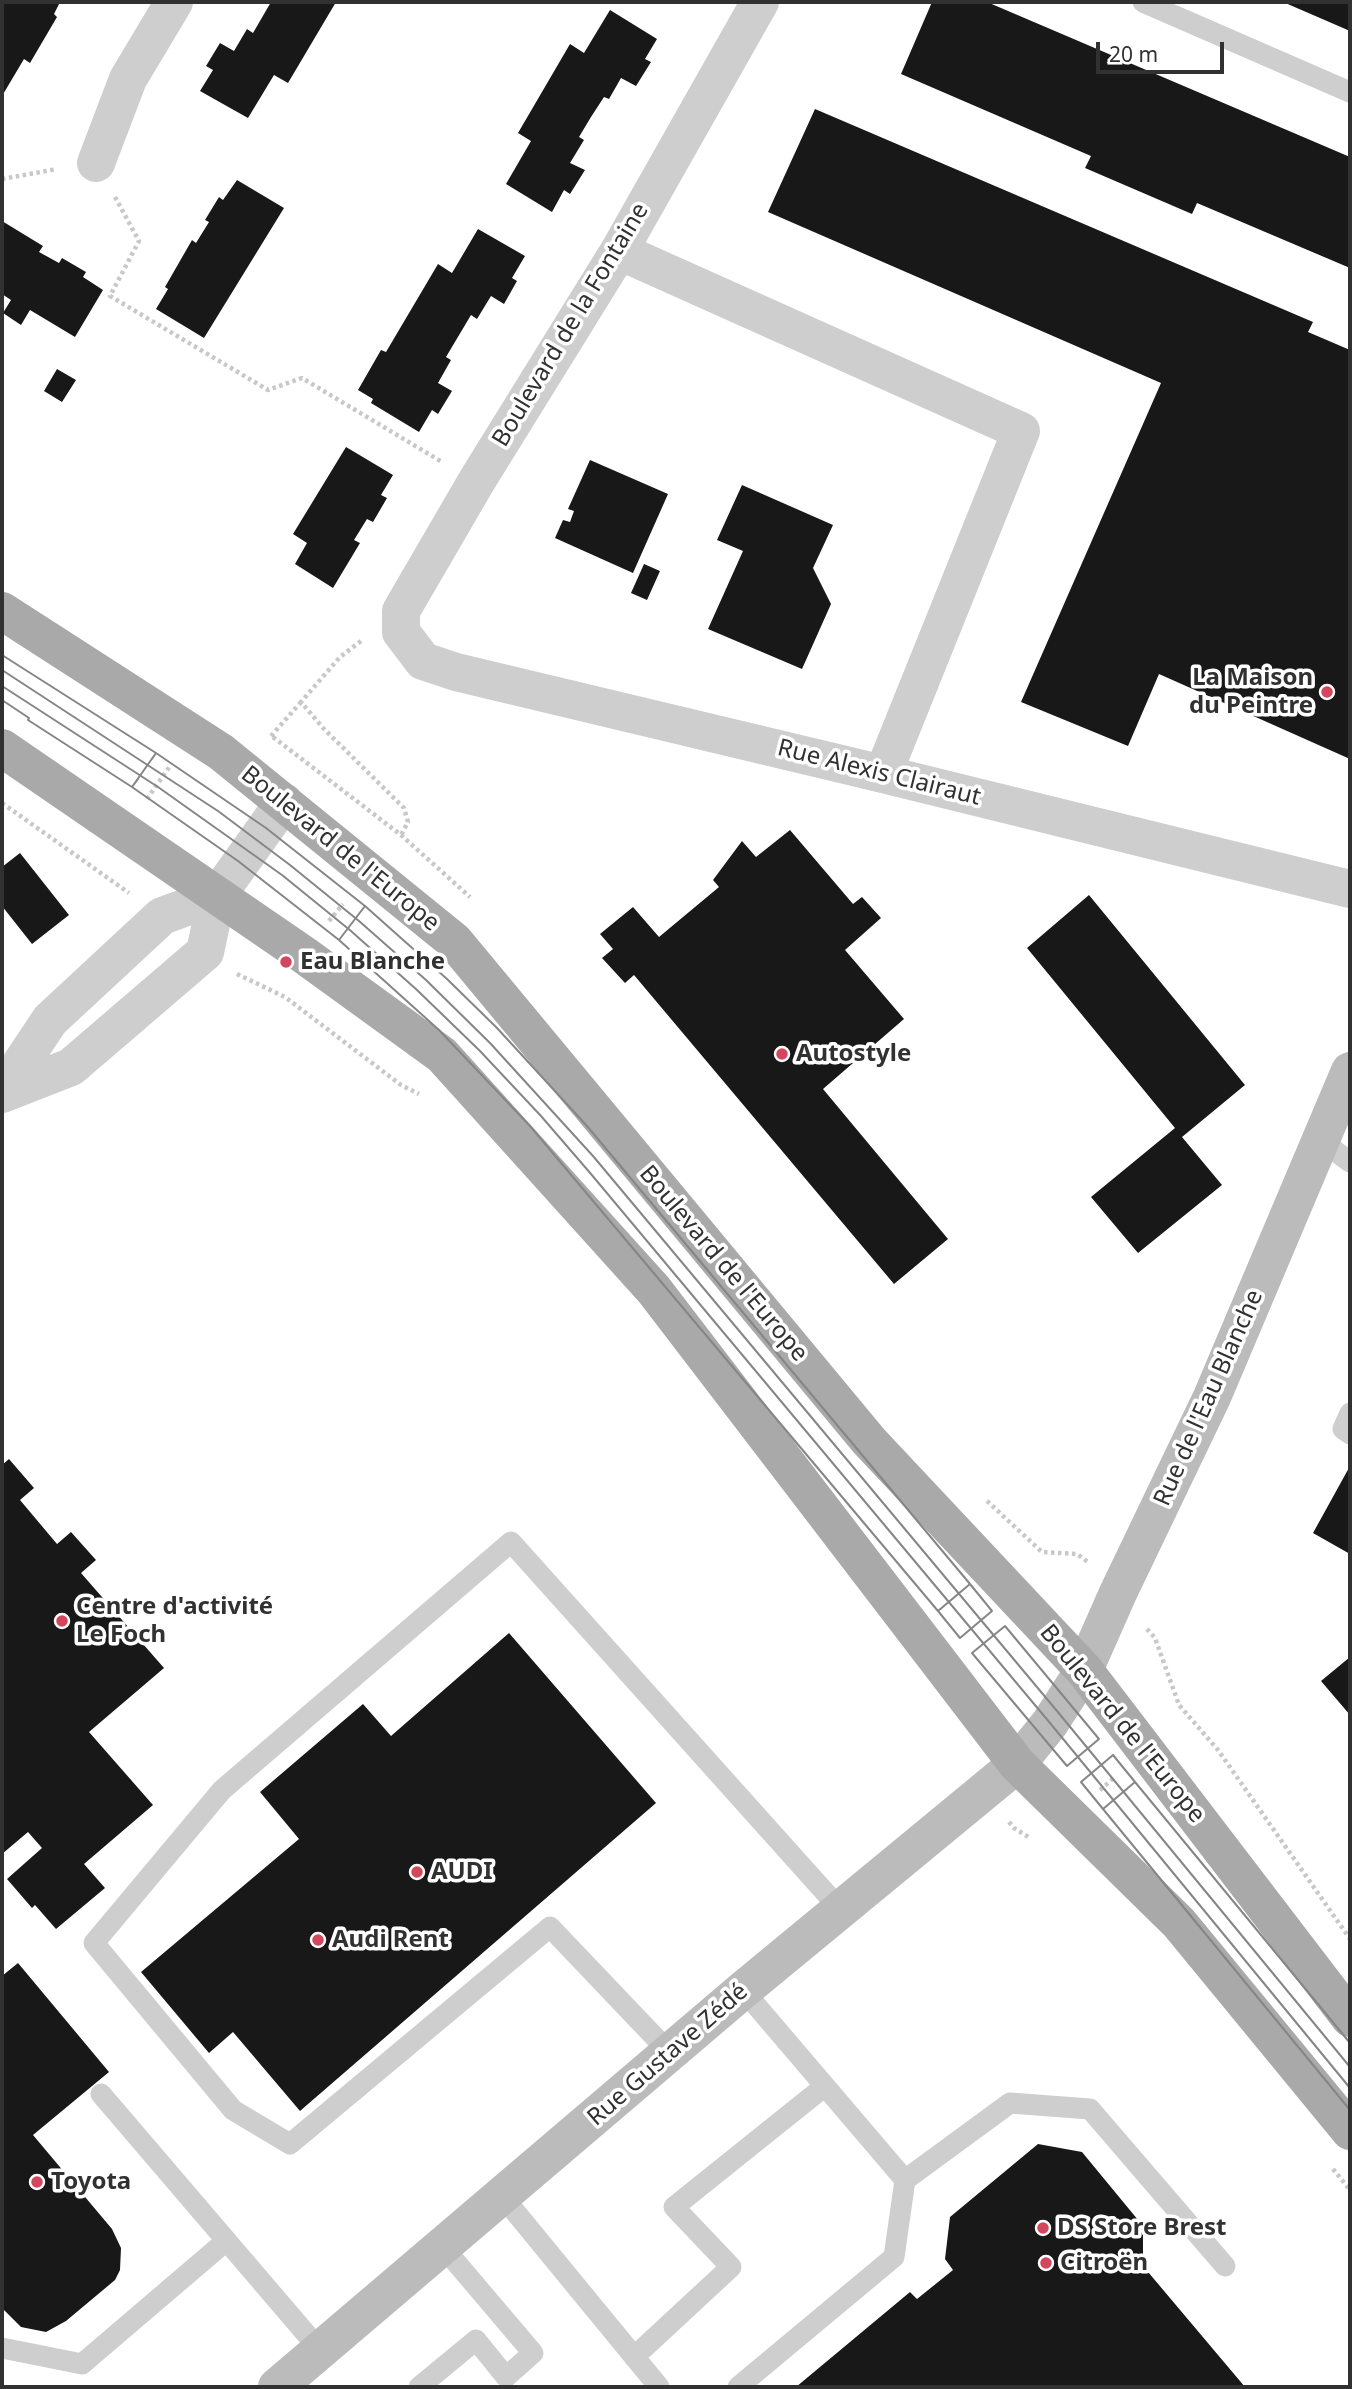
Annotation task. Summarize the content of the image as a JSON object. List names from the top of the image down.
{
  "streets": {
    "main road": ["Boulevard de l'Europe"],
    "street": [
      "Boulevard de la Fontaine",
      "Rue Alexis Clairaut",
      "Rue de l'Eau Blanche",
      "Rue Gustave Zédé"
    ]
  },
  "crossings": [
    ["Boulevard de la Fontaine", "Rue Alexis Clairaut"],
    ["Boulevard de l'Europe", "Rue de l'Eau Blanche"],
    ["Rue de l'Eau Blanche", "Rue Gustave Zédé"]
  ],
  "places": [
    "La Maison du Peintre",
    "Eau Blanche",
    "Autostyle",
    "Centre d'activité Le Foch",
    "AUDI",
    "Audi Rent",
    "Toyota",
    "DS Store Brest",
    "Citroën"
  ],
  "scale_bar": "20 m"
}
